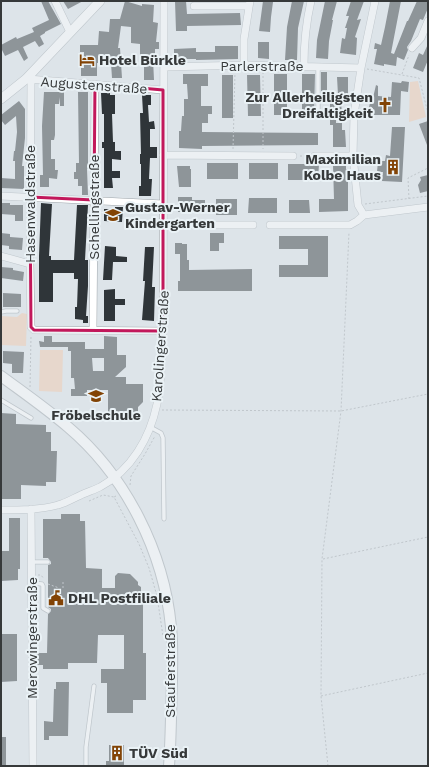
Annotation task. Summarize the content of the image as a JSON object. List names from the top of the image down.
{
  "streets": {
    "main road": ["Stauferstraße"],
    "street": [
      "Parlerstraße",
      "Augustenstraße",
      "Hasenwaldstraße",
      "Schellingstraße",
      "Karolingerstraße",
      "Merowingerstraße"
    ]
  },
  "crossings": [
    ["Parlerstraße", "Karolingerstraße"],
    ["Augustenstraße", "Hasenwaldstraße"],
    ["Augustenstraße", "Schellingstraße"],
    ["Augustenstraße", "Karolingerstraße"],
    ["Karolingerstraße", "Merowingerstraße"],
    ["Karolingerstraße", "Stauferstraße"]
  ],
  "places": {
    "hotel": ["Hotel Bürkle"],
    "church": ["Zur Allerheiligsten Dreifaltigkeit"],
    "building": ["Maximilian Kolbe Haus", "TÜV Süd"],
    "school or university": ["Gustav-Werner Kindergarten", "Fröbelschule"],
    "public building": ["DHL Postfiliale"]
  }
}
